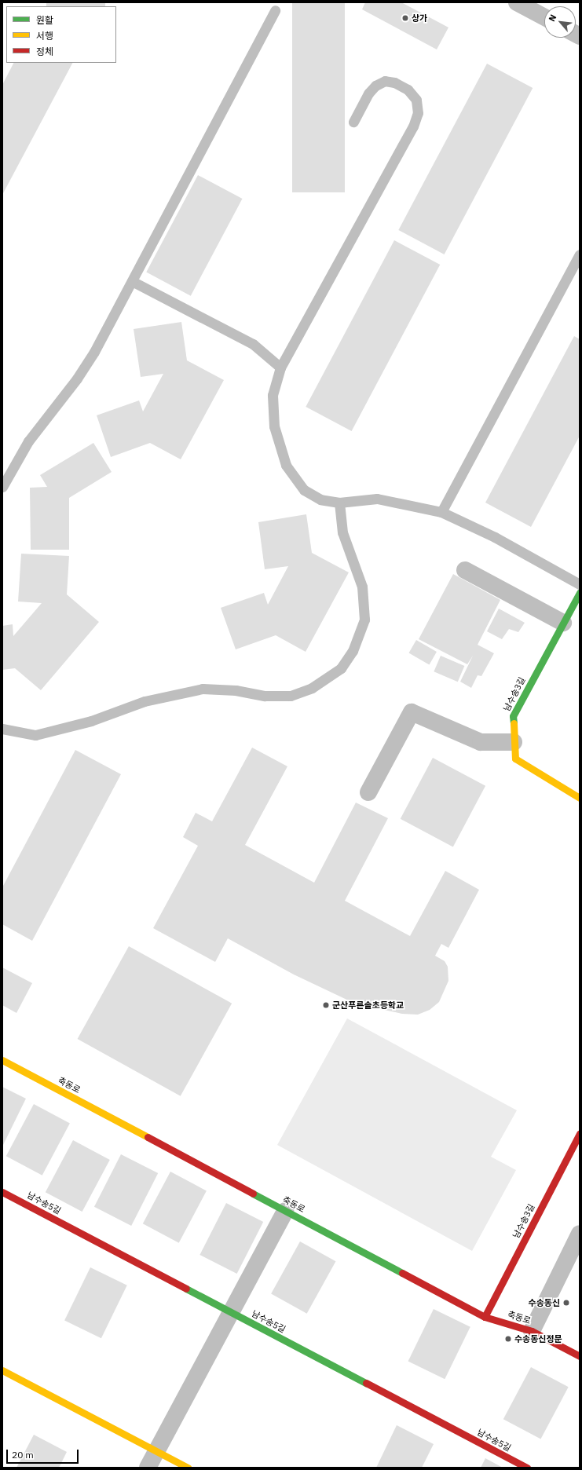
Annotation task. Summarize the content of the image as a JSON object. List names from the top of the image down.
{
  "streets": {
    "street": ["남수송3길", "축동로", "남수송5길"]
  },
  "crossings": [
    ["남수송3길", "축동로"]
  ],
  "places": [
    "상가",
    "군산푸른솔초등학교",
    "수송동신",
    "수송동신정문"
  ],
  "legend": ["원활", "서행", "정체"],
  "scale_bar": "20 m",
  "north": "top left"
}
